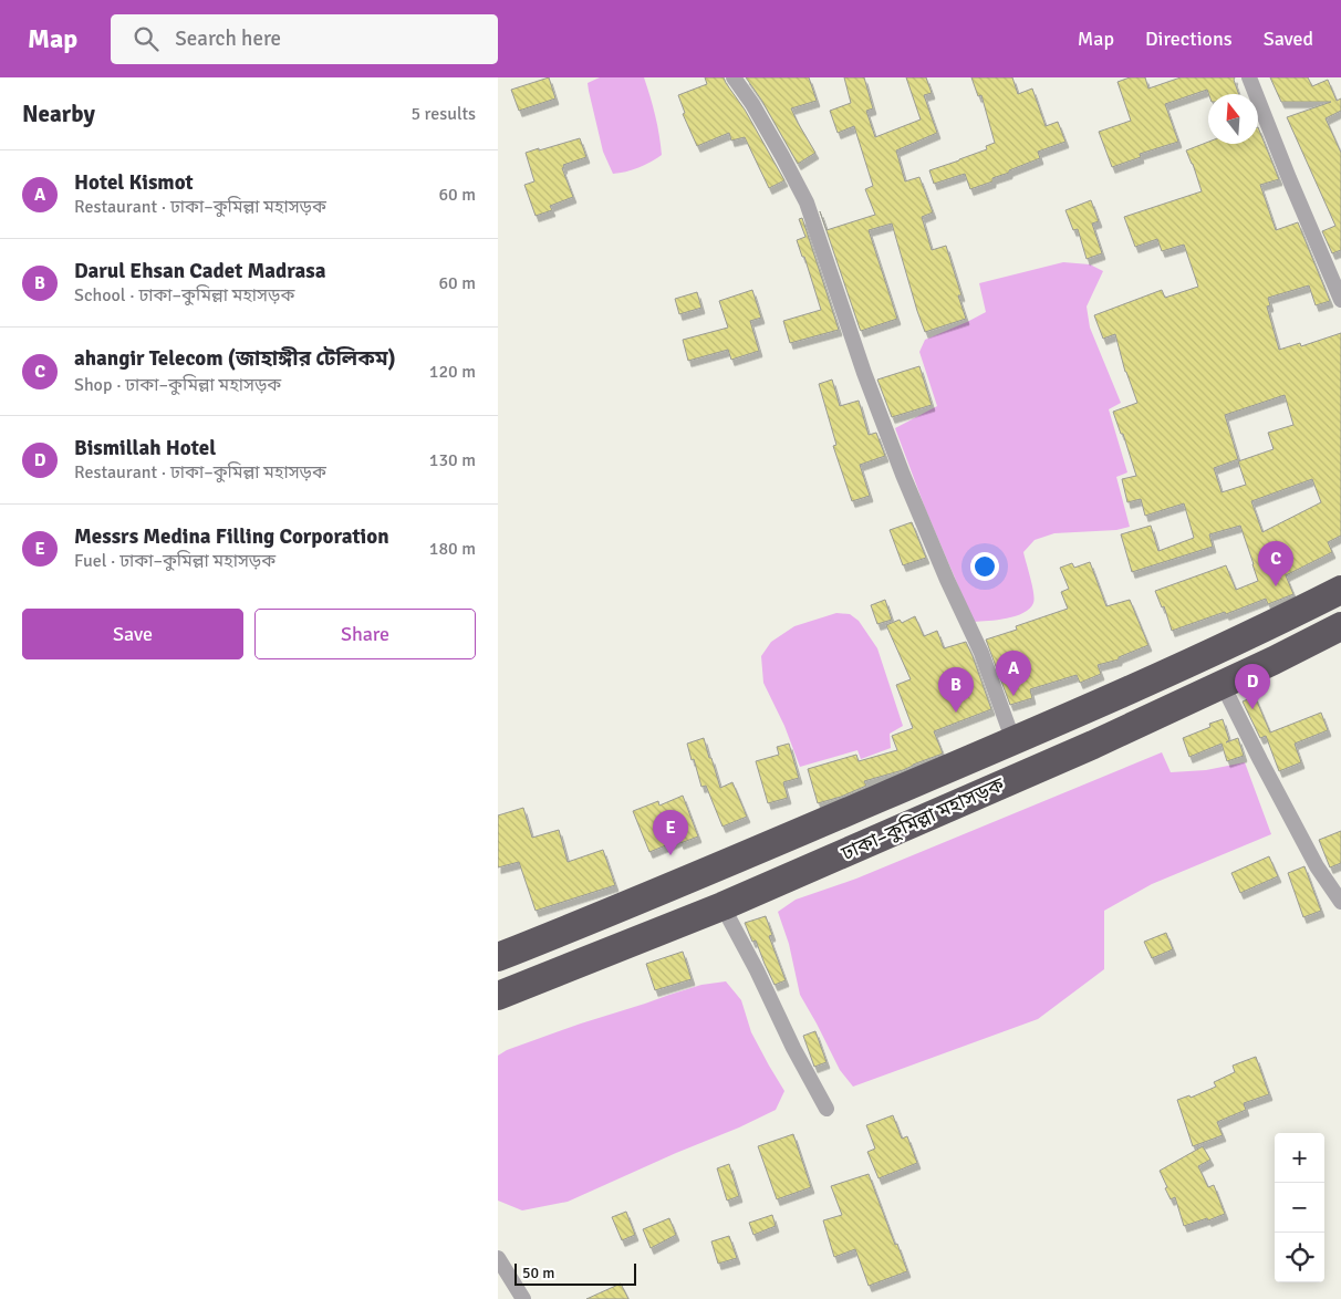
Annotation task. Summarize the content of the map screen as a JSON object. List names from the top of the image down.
{
  "streets": {
    "highway": ["ঢাকা–কুমিল্লা মহাসড়ক"]
  },
  "scale_bar": "50 m",
  "north": "top",
  "page": {
    "header": "Map",
    "search": "Search here",
    "nav": ["Map", "Directions", "Saved"],
    "heading": ["Nearby", "5 results"],
    "list": [
      {
        "mark": "A",
        "name": "Hotel Kismot",
        "note": "Restaurant · ঢাকা–কুমিল্লা মহাসড়ক",
        "value": "60 m"
      },
      {
        "mark": "B",
        "name": "Darul Ehsan Cadet Madrasa",
        "note": "School · ঢাকা–কুমিল্লা মহাসড়ক",
        "value": "60 m"
      },
      {
        "mark": "C",
        "name": "ahangir Telecom (জাহাঙ্গীর টেলিকম)",
        "note": "Shop · ঢাকা–কুমিল্লা মহাসড়ক",
        "value": "120 m"
      },
      {
        "mark": "D",
        "name": "Bismillah Hotel",
        "note": "Restaurant · ঢাকা–কুমিল্লা মহাসড়ক",
        "value": "130 m"
      },
      {
        "mark": "E",
        "name": "Messrs Medina Filling Corporation",
        "note": "Fuel · ঢাকা–কুমিল্লা মহাসড়ক",
        "value": "180 m"
      }
    ],
    "pins": [
      "C",
      "A",
      "D",
      "B",
      "E"
    ],
    "buttons": ["Save", "Share"],
    "map_buttons": ["+", "−"],
    "scale": "50 m"
  }
}
